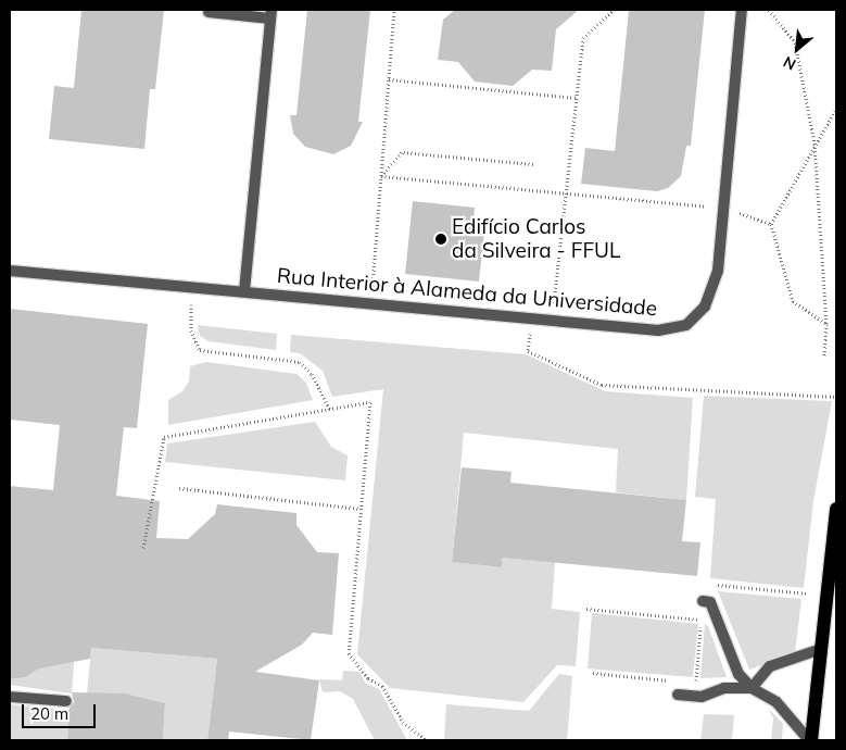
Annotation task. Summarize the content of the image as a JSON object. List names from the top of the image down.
{
  "streets": {
    "street": ["Rua Interior à Alameda da Universidade"]
  },
  "places": ["Edifício Carlos da Silveira - FFUL"],
  "scale_bar": "20 m",
  "north": "bottom left"
}
